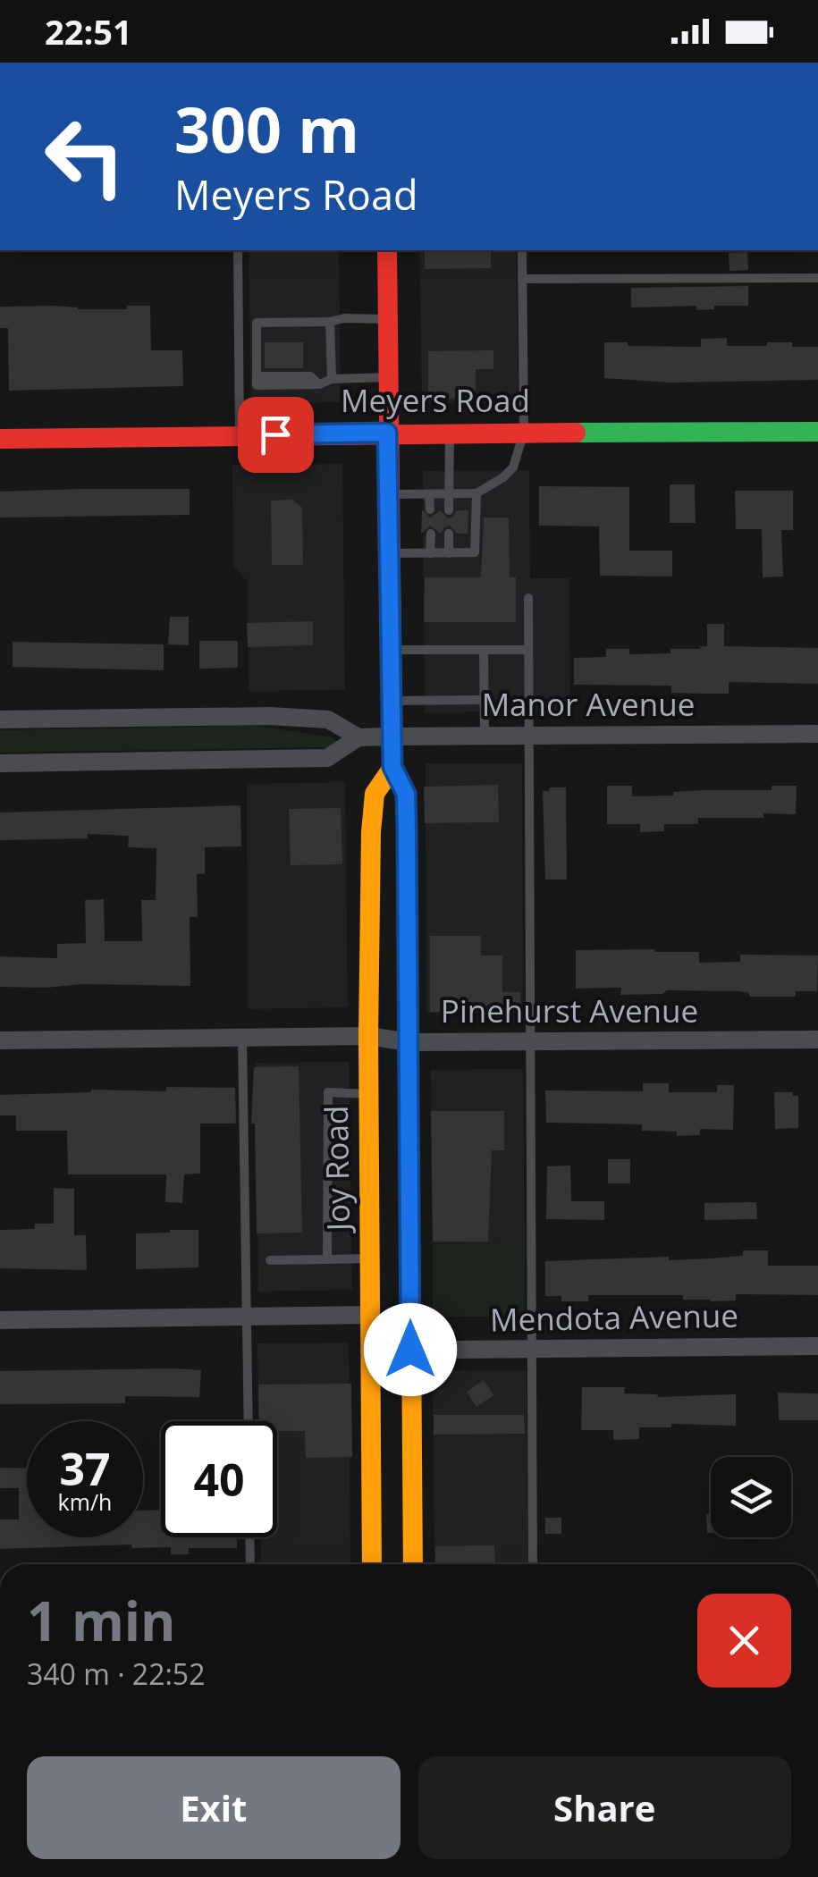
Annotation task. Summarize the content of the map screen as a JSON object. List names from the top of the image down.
{
  "streets": {
    "street": [
      "Meyers Road",
      "Manor Avenue",
      "Pinehurst Avenue",
      "Joy Road",
      "Mendota Avenue"
    ]
  },
  "crossings": [
    ["Meyers Road", "Joy Road"],
    ["Manor Avenue", "Joy Road"],
    ["Pinehurst Avenue", "Joy Road"],
    ["Joy Road", "Mendota Avenue"]
  ],
  "page": {
    "status": "22:51",
    "turn": ["300 m", "Meyers Road"],
    "speed": "37 km/h",
    "limit": "40",
    "heading": ["1 min", "340 m · 22:52"],
    "buttons": ["Exit", "Share"]
  }
}
